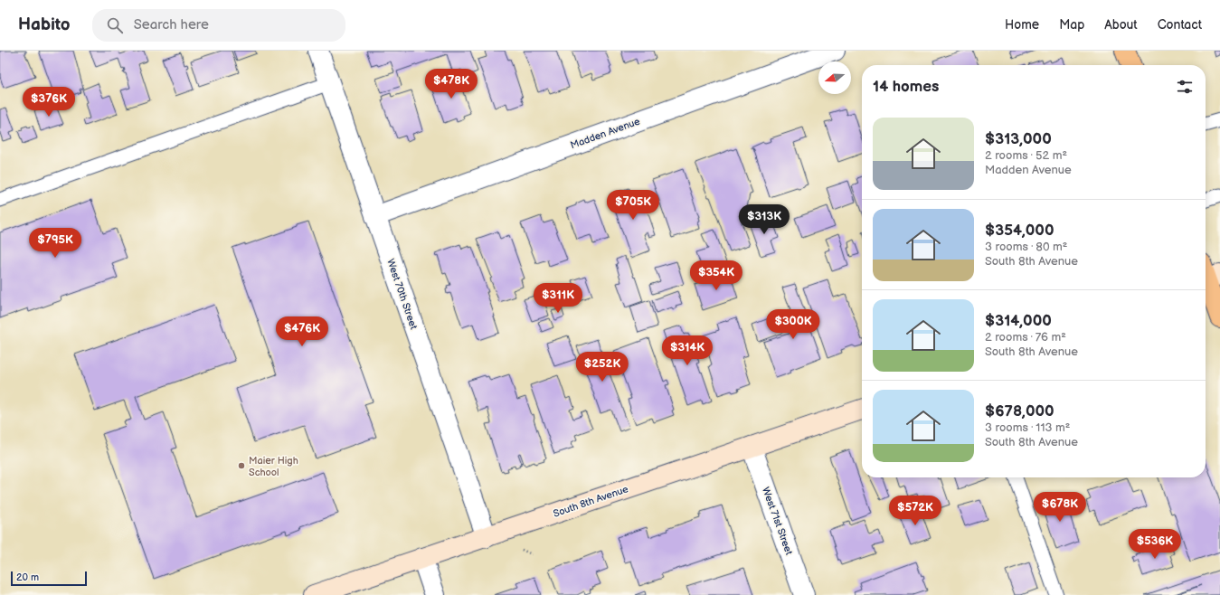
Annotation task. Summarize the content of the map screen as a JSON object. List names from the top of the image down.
{
  "streets": {
    "street": [
      "Madden Avenue",
      "West 70th Street",
      "South 8th Avenue",
      "West 71st Street"
    ]
  },
  "crossings": [
    ["Madden Avenue", "West 70th Street"],
    ["West 70th Street", "South 8th Avenue"],
    ["South 8th Avenue", "West 71st Street"]
  ],
  "places": ["Maier High School"],
  "scale_bar": "20 m",
  "north": "left",
  "page": {
    "header": "Habito",
    "search": "Search here",
    "nav": [
      "Home",
      "Map",
      "About",
      "Contact"
    ],
    "heading": "14 homes",
    "price": [
      "$478K",
      "$376K",
      "$705K",
      "$313K",
      "$795K",
      "$354K",
      "$311K",
      "$300K",
      "$476K",
      "$314K",
      "$252K",
      "$678K",
      "$572K",
      "$536K"
    ],
    "list": [
      {
        "name": "$313,000",
        "note": "2 rooms · 52 m² · Madden Avenue"
      },
      {
        "name": "$354,000",
        "note": "3 rooms · 80 m² · South 8th Avenue"
      },
      {
        "name": "$314,000",
        "note": "2 rooms · 76 m² · South 8th Avenue"
      },
      {
        "name": "$678,000",
        "note": "3 rooms · 113 m² · South 8th Avenue"
      }
    ],
    "scale": "20 m"
  }
}
